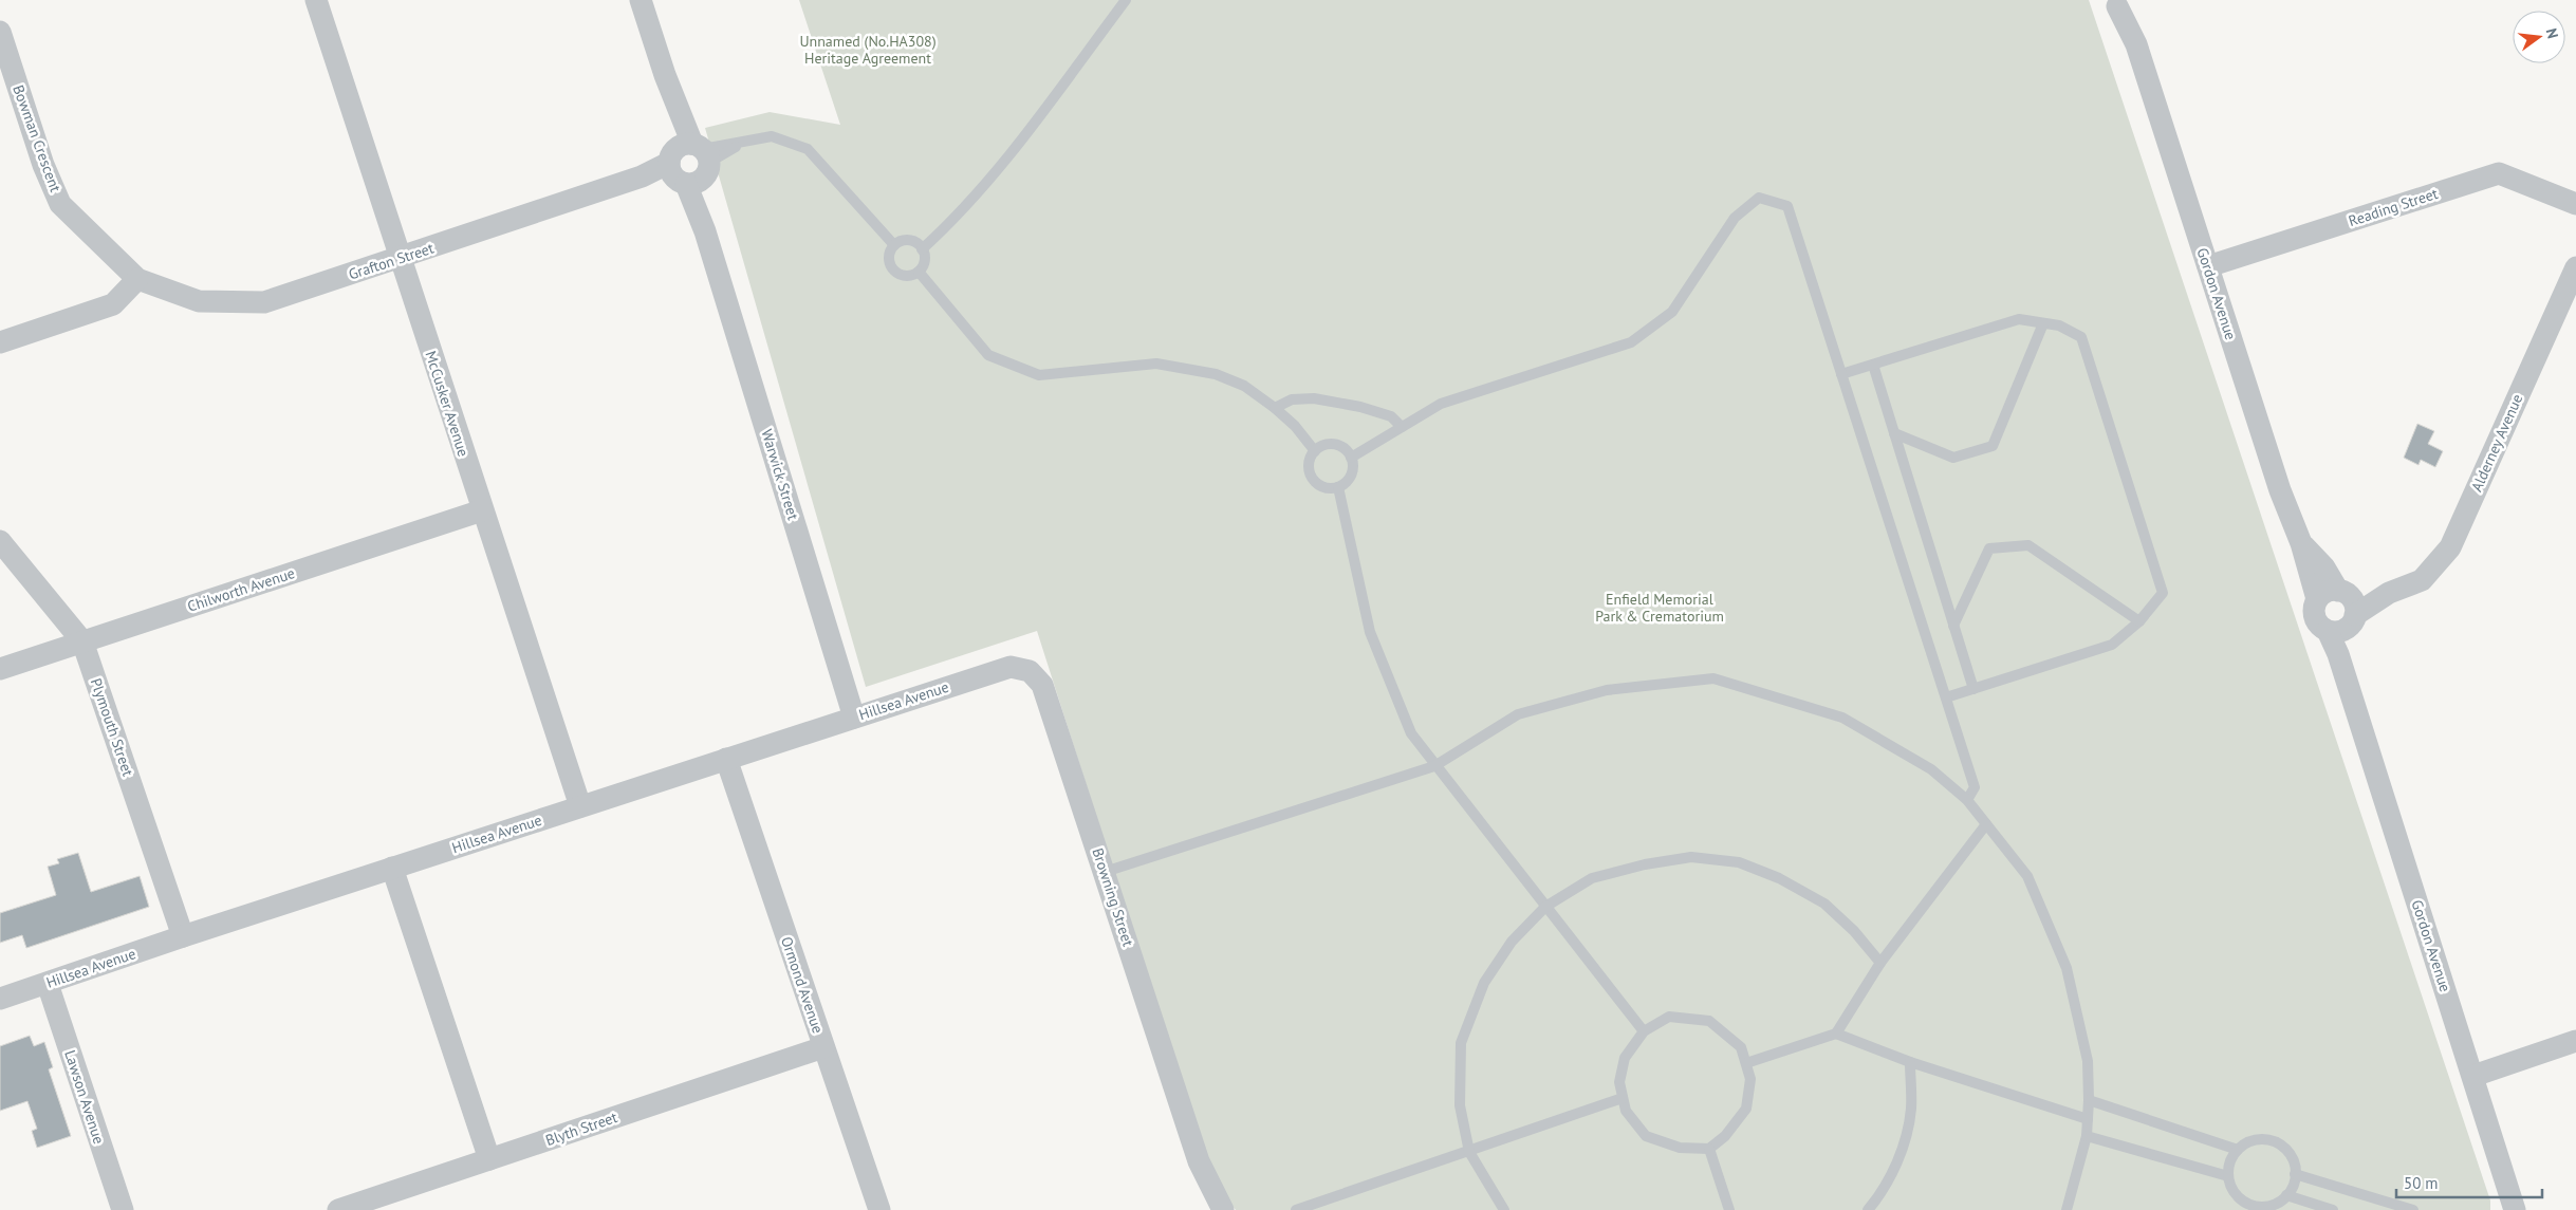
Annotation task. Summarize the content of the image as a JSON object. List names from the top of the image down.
{
  "streets": {
    "street": [
      "Bowman Crescent",
      "Reading Street",
      "Grafton Street",
      "Gordon Avenue",
      "McCusker Avenue",
      "Alderney Avenue",
      "Warwick Street",
      "Chilworth Avenue",
      "Hillsea Avenue",
      "Plymouth Street",
      "Browning Street",
      "Ormond Avenue",
      "Lawson Avenue",
      "Blyth Street"
    ]
  },
  "crossings": [
    ["Bowman Crescent", "Grafton Street"],
    ["Reading Street", "Gordon Avenue"],
    ["Grafton Street", "McCusker Avenue"],
    ["Grafton Street", "Warwick Street"],
    ["Gordon Avenue", "Alderney Avenue"],
    ["McCusker Avenue", "Chilworth Avenue"],
    ["McCusker Avenue", "Hillsea Avenue"],
    ["Warwick Street", "Hillsea Avenue"],
    ["Chilworth Avenue", "Plymouth Street"],
    ["Hillsea Avenue", "Plymouth Street"],
    ["Hillsea Avenue", "Browning Street"],
    ["Hillsea Avenue", "Ormond Avenue"],
    ["Hillsea Avenue", "Lawson Avenue"],
    ["Ormond Avenue", "Blyth Street"]
  ],
  "parks": ["Unnamed (No.HA308) Heritage Agreement", "Enfield Memorial Park & Crematorium"],
  "scale_bar": "50 m",
  "north": "right"
}
